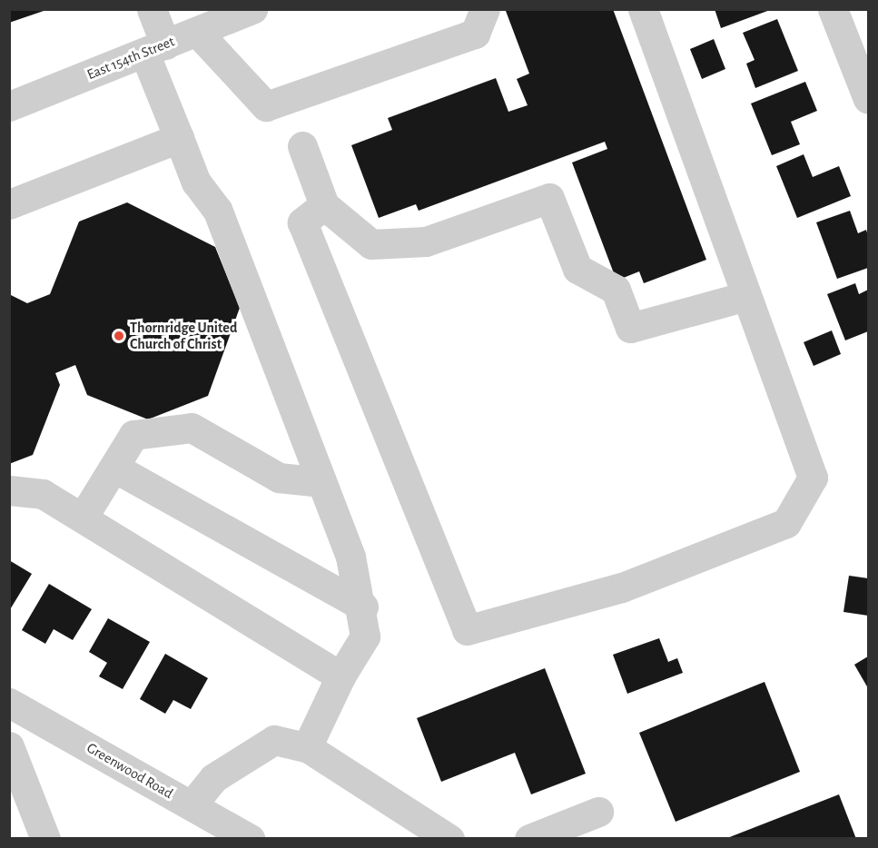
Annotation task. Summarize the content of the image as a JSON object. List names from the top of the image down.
{
  "streets": {
    "street": ["East 154th Street", "Greenwood Road"]
  },
  "places": ["Thornridge United Church of Christ"]
}
